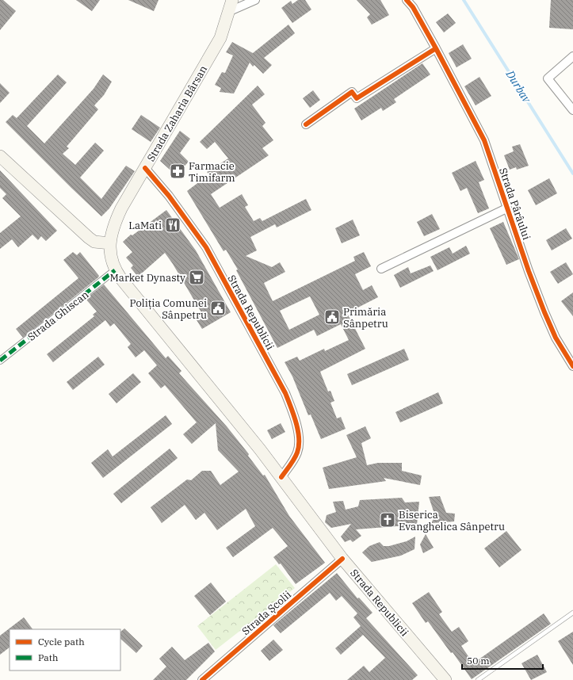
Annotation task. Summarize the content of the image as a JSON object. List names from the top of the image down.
{
  "streets": {
    "main road": ["Strada Zaharia Bârsan", "Strada Republicii"],
    "street": ["Strada Pârâului", "Strada Ghiscan", "Strada Școlii"]
  },
  "crossings": [
    ["Strada Zaharia Bârsan", "Strada Republicii"],
    ["Strada Republicii", "Strada Ghiscan"],
    ["Strada Republicii", "Strada Școlii"]
  ],
  "water": ["Durbav"],
  "places": {
    "pharmacy": ["Farmacie Timifarm"],
    "restaurant": ["LaMati"],
    "supermarket": ["Market Dynasty"],
    "public building": ["Poliția Comunei Sânpetru", "Primăria Sânpetru"],
    "church": ["Biserica Evanghelica Sânpetru"]
  },
  "legend": ["Cycle path", "Path"],
  "scale_bar": "50 m"
}
